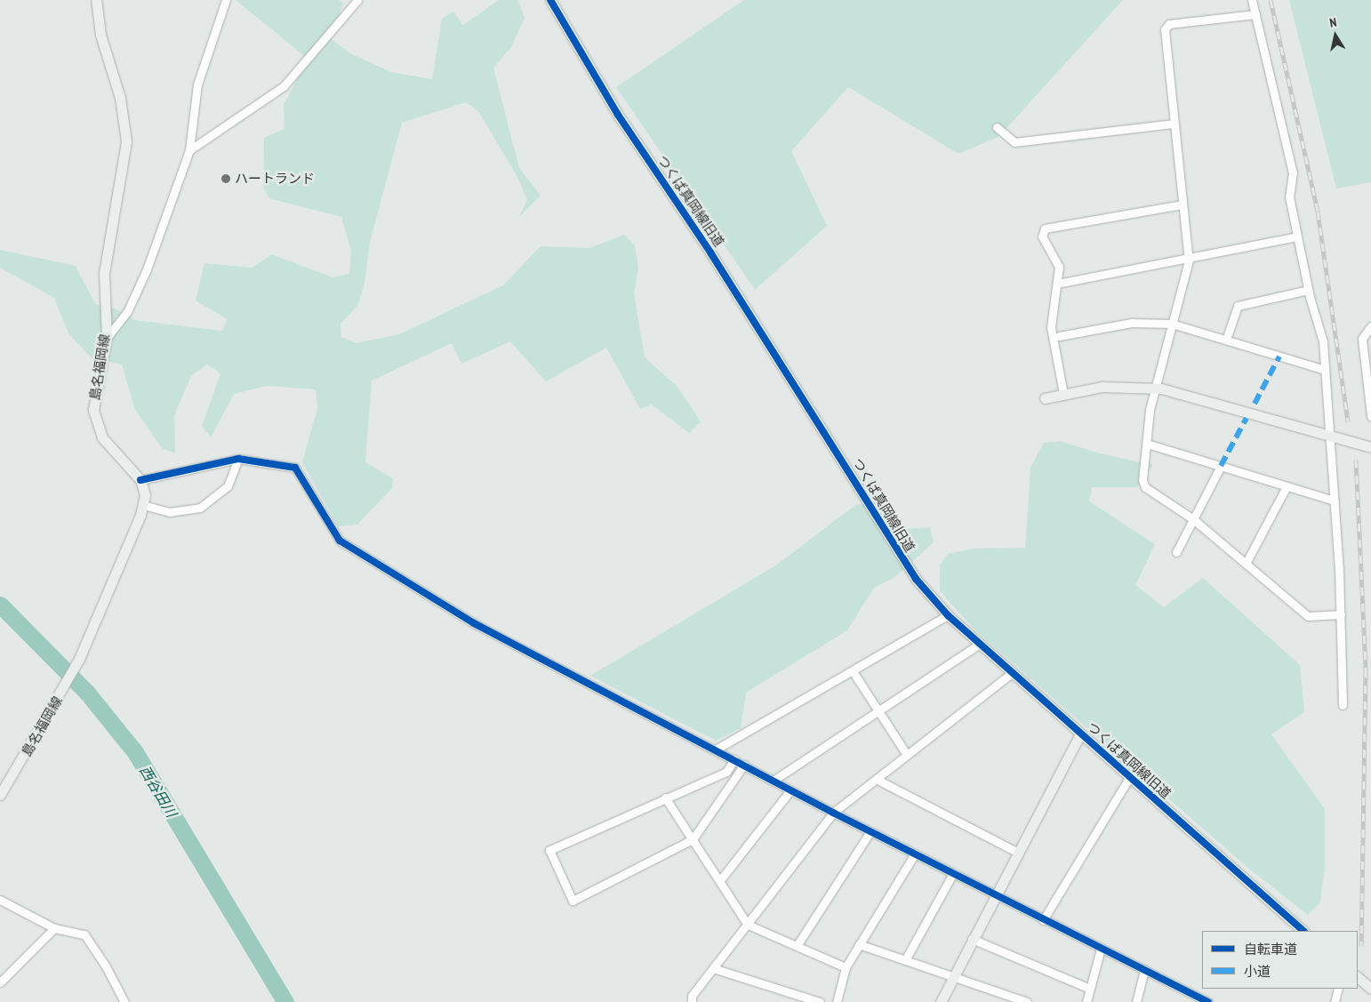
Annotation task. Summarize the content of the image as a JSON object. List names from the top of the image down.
{
  "streets": {
    "street": ["つくば真岡線旧道", "島名福岡線"]
  },
  "water": ["西谷田川"],
  "places": ["ハートランド"],
  "legend": ["自転車道", "小道"],
  "north": "top"
}
